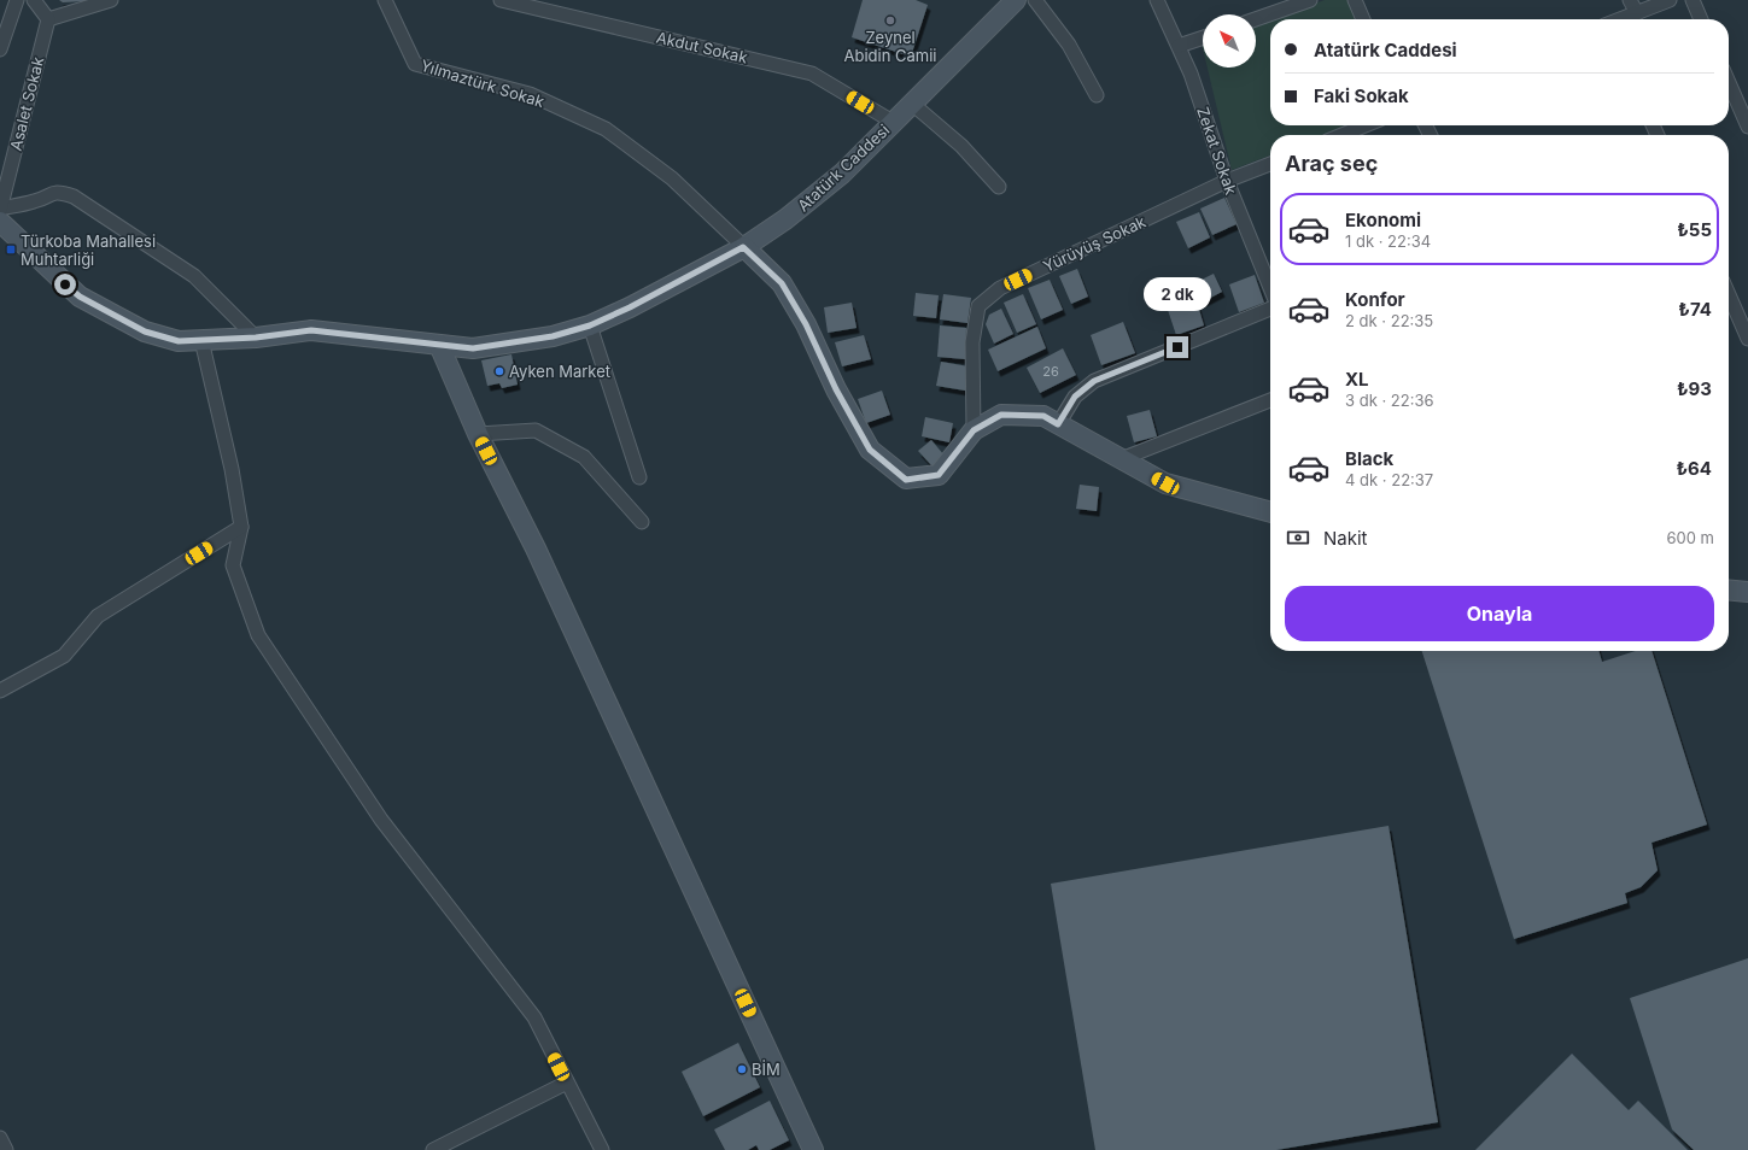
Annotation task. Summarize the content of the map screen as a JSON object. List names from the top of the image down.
{
  "streets": {
    "street": [
      "Akdut Sokak",
      "Yılmaztürk Sokak",
      "Asalet Sokak",
      "Zekat Sokak",
      "Atatürk Caddesi",
      "Yürüyüş Sokak"
    ]
  },
  "crossings": [
    ["Akdut Sokak", "Atatürk Caddesi"],
    ["Yılmaztürk Sokak", "Atatürk Caddesi"],
    ["Zekat Sokak", "Yürüyüş Sokak"]
  ],
  "places": {
    "other": ["Zeynel Abidin Camii", "Ayken Market", "BİM"],
    "transit": ["Türkoba Mahallesi Muhtarliği"]
  },
  "house_numbers": ["26"],
  "north": "top left",
  "page": {
    "banner": ["Atatürk Caddesi", "Faki Sokak"],
    "heading": "Araç seç",
    "list": [
      {
        "name": "Ekonomi",
        "note": "1 dk · 22:34",
        "value": "₺55"
      },
      {
        "name": "Konfor",
        "note": "2 dk · 22:35",
        "value": "₺74"
      },
      {
        "name": "XL",
        "note": "3 dk · 22:36",
        "value": "₺93"
      },
      {
        "name": "Black",
        "note": "4 dk · 22:37",
        "value": "₺64"
      }
    ],
    "bubble": "2 dk",
    "pay": ["Nakit", "600 m"],
    "buttons": "Onayla"
  }
}
